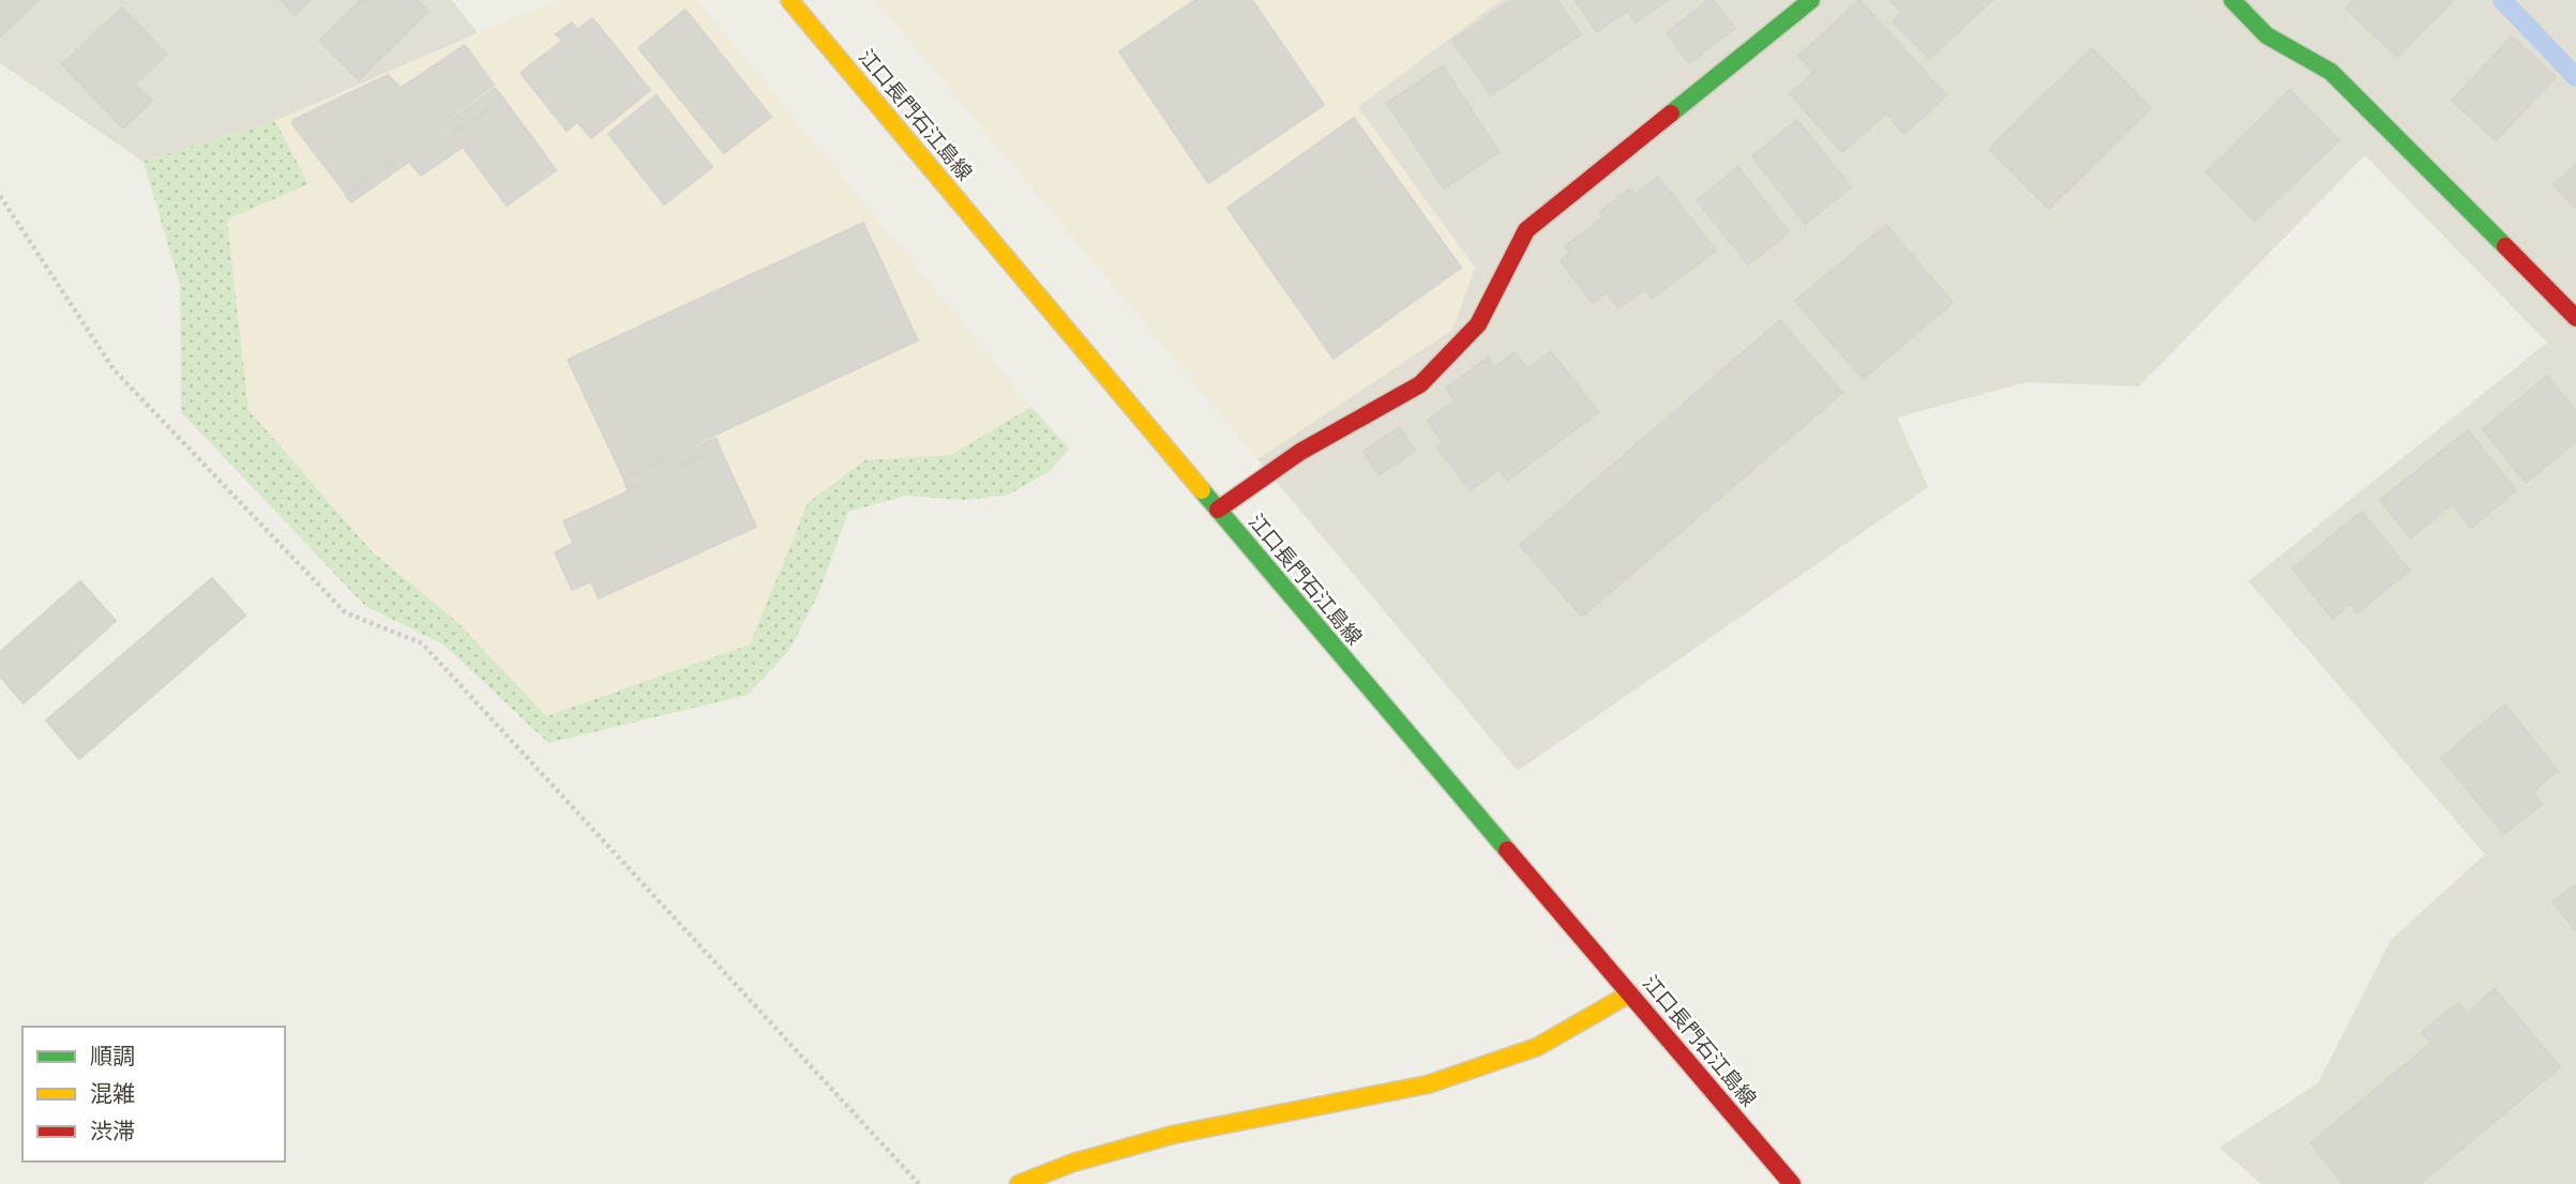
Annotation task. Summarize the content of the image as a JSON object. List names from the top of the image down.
{
  "streets": {
    "street": ["江口長門石江島線"]
  },
  "legend": ["順調", "混雑", "渋滞"]
}
